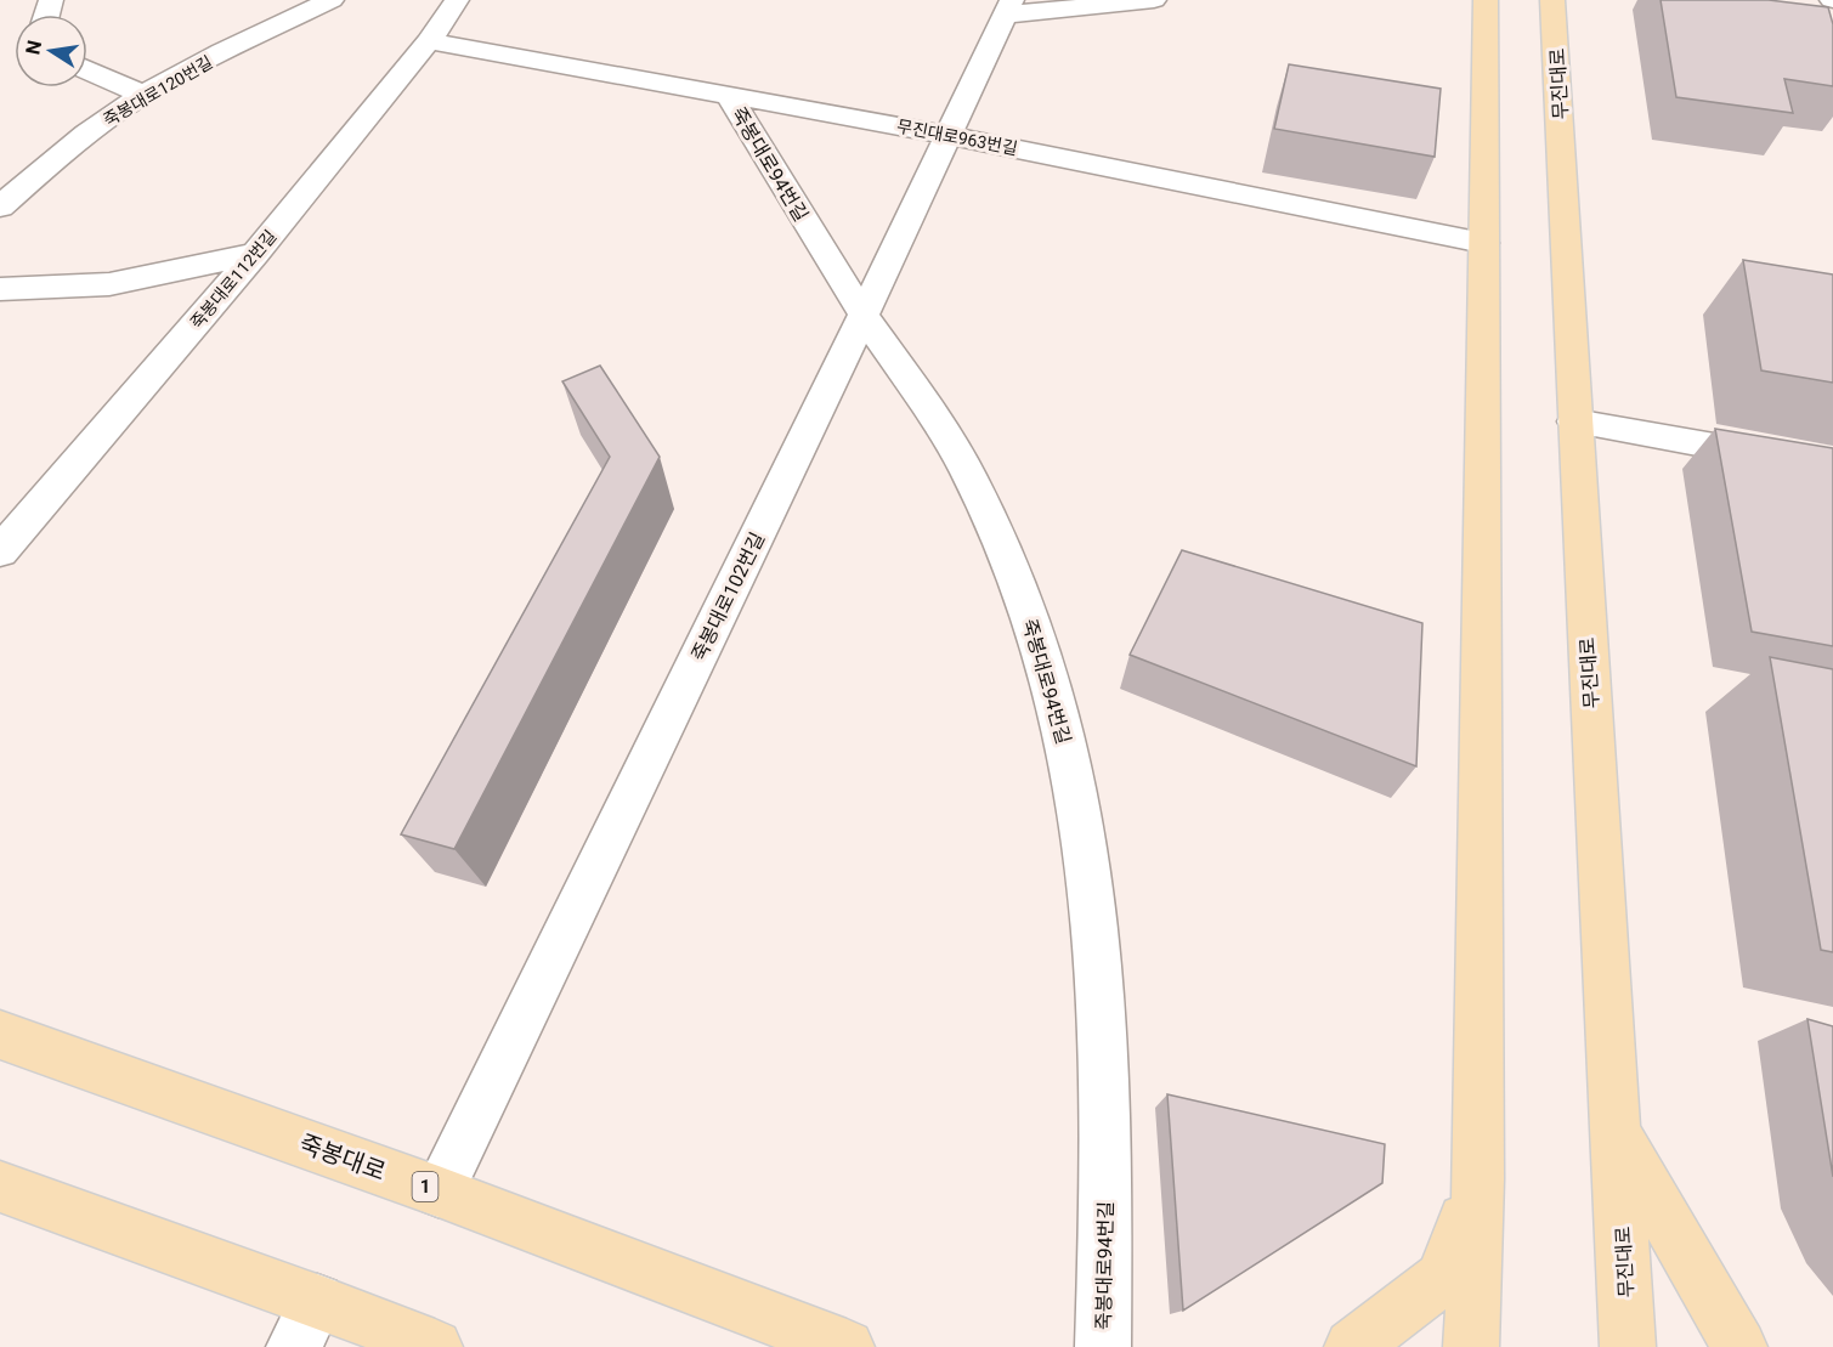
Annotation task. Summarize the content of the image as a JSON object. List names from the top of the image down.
{
  "streets": {
    "main road": ["무진대로", "죽봉대로", "1"],
    "street": [
      "죽봉대로120번길",
      "무진대로963번길",
      "죽봉대로94번길",
      "죽봉대로112번길",
      "죽봉대로102번길"
    ]
  },
  "crossings": [
    ["무진대로963번길", "죽봉대로94번길"],
    ["무진대로963번길", "죽봉대로112번길"],
    ["무진대로963번길", "죽봉대로102번길"],
    ["죽봉대로94번길", "죽봉대로102번길"],
    ["죽봉대로102번길", "죽봉대로"]
  ],
  "north": "left"
}
